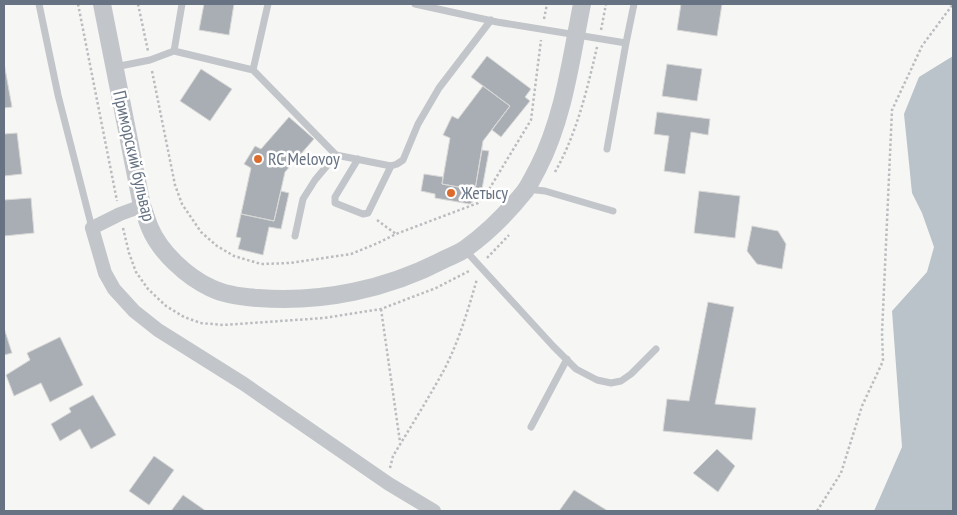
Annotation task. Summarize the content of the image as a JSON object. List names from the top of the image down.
{
  "streets": {
    "street": ["Приморский бульвар"]
  },
  "places": ["RC Melovoy", "Жетысу"]
}
